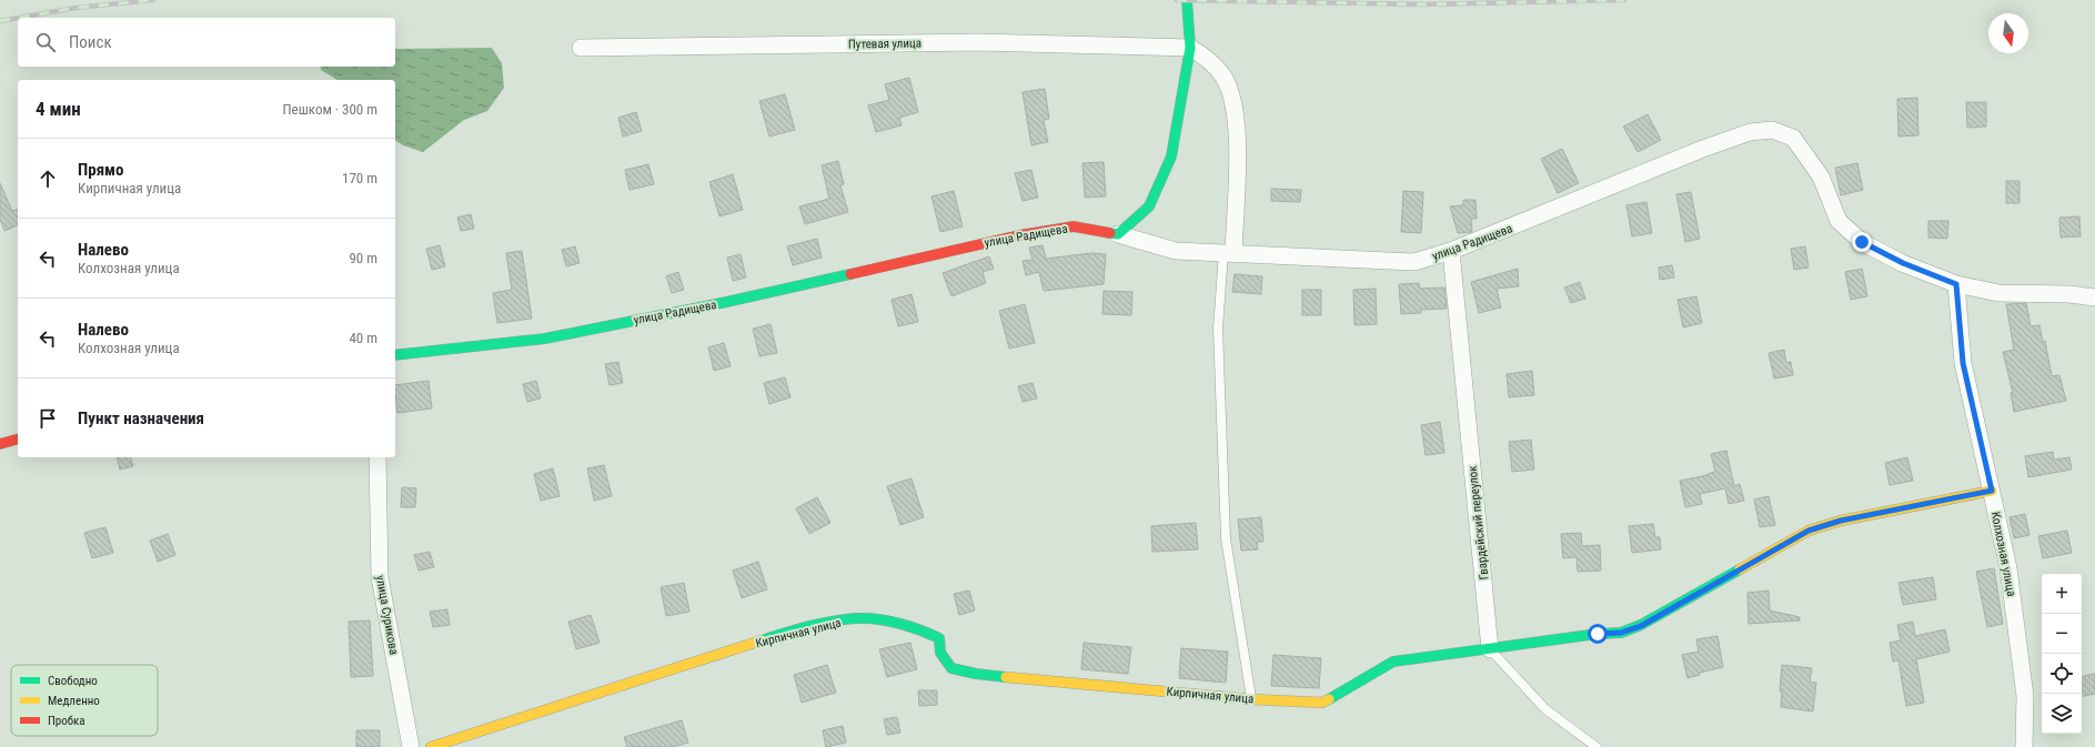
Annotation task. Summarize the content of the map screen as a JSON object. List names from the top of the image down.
{
  "streets": {
    "street": [
      "Путевая улица",
      "улица Радищева",
      "Гвардейский переулок",
      "Колхозная улица",
      "улица Сурикова",
      "Кирпичная улица"
    ]
  },
  "crossings": [
    ["улица Радищева", "Гвардейский переулок"],
    ["улица Радищева", "Колхозная улица"],
    ["Гвардейский переулок", "Кирпичная улица"],
    ["Колхозная улица", "Кирпичная улица"]
  ],
  "legend": ["Свободно", "Медленно", "Пробка"],
  "north": "bottom",
  "page": {
    "search": "Поиск",
    "heading": ["4 мин", "Пешком · 300 m"],
    "list": [
      ["Прямо", "Кирпичная улица", "170 m"],
      ["Налево", "Колхозная улица", "90 m"],
      ["Налево", "Колхозная улица", "40 m"],
      "Пункт назначения"
    ],
    "map_buttons": ["+", "−"]
  }
}
